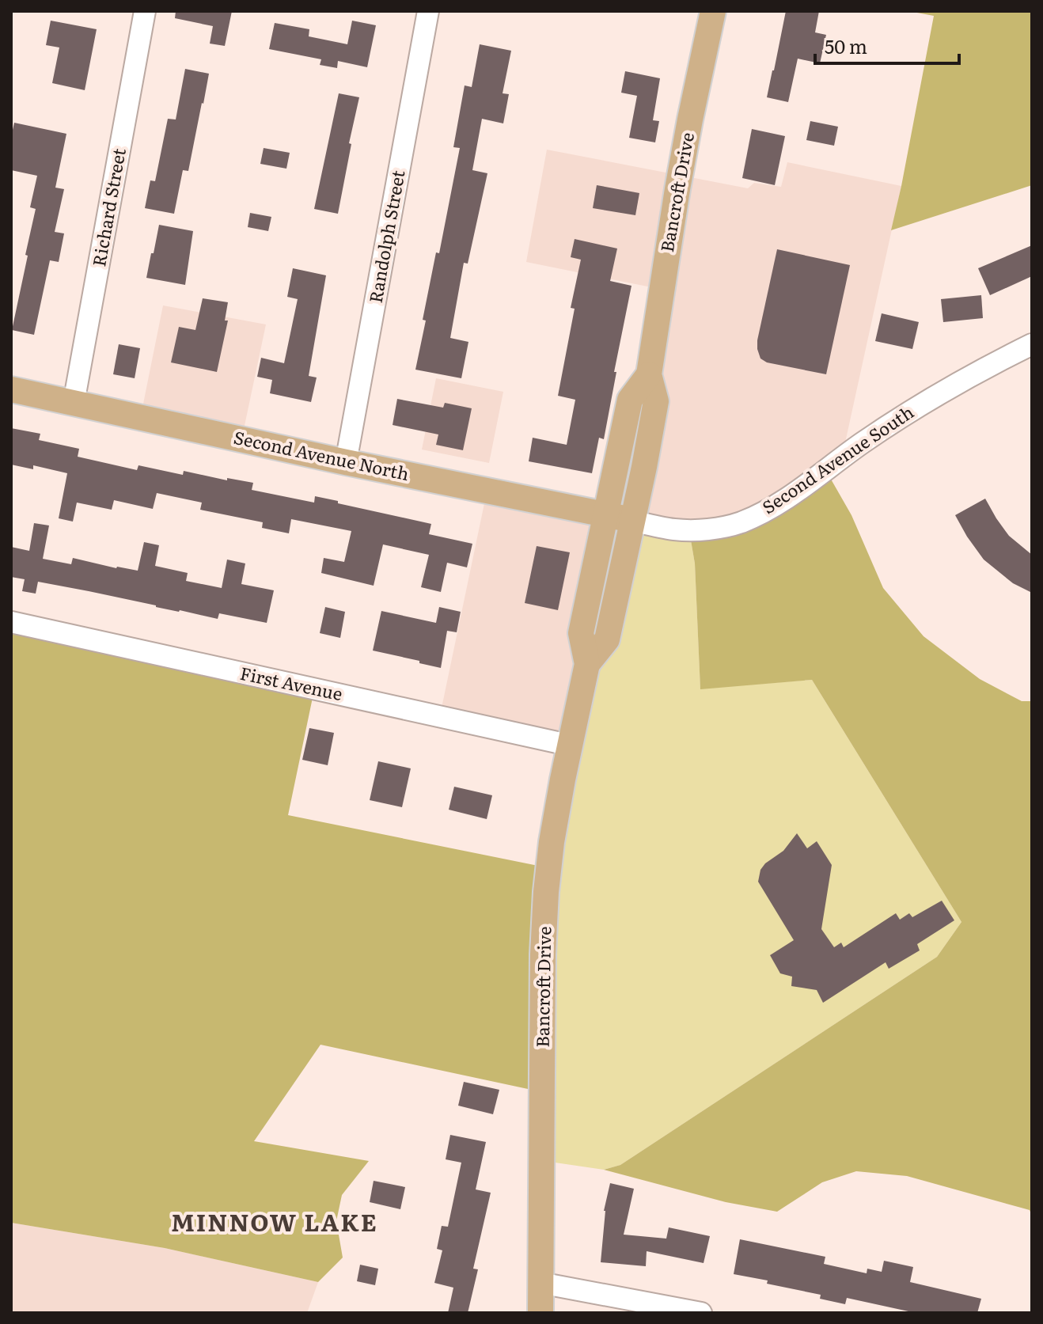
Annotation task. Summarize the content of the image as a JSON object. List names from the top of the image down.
{
  "streets": {
    "main road": ["Bancroft Drive", "Second Avenue North"],
    "street": [
      "Richard Street",
      "Randolph Street",
      "Second Avenue South",
      "First Avenue"
    ]
  },
  "crossings": [
    ["Bancroft Drive", "Second Avenue North"],
    ["Bancroft Drive", "Second Avenue South"],
    ["Bancroft Drive", "First Avenue"],
    ["Richard Street", "Second Avenue North"],
    ["Randolph Street", "Second Avenue North"],
    ["Second Avenue North", "Second Avenue South"]
  ],
  "districts": ["MINNOW LAKE"],
  "scale_bar": "50 m"
}
